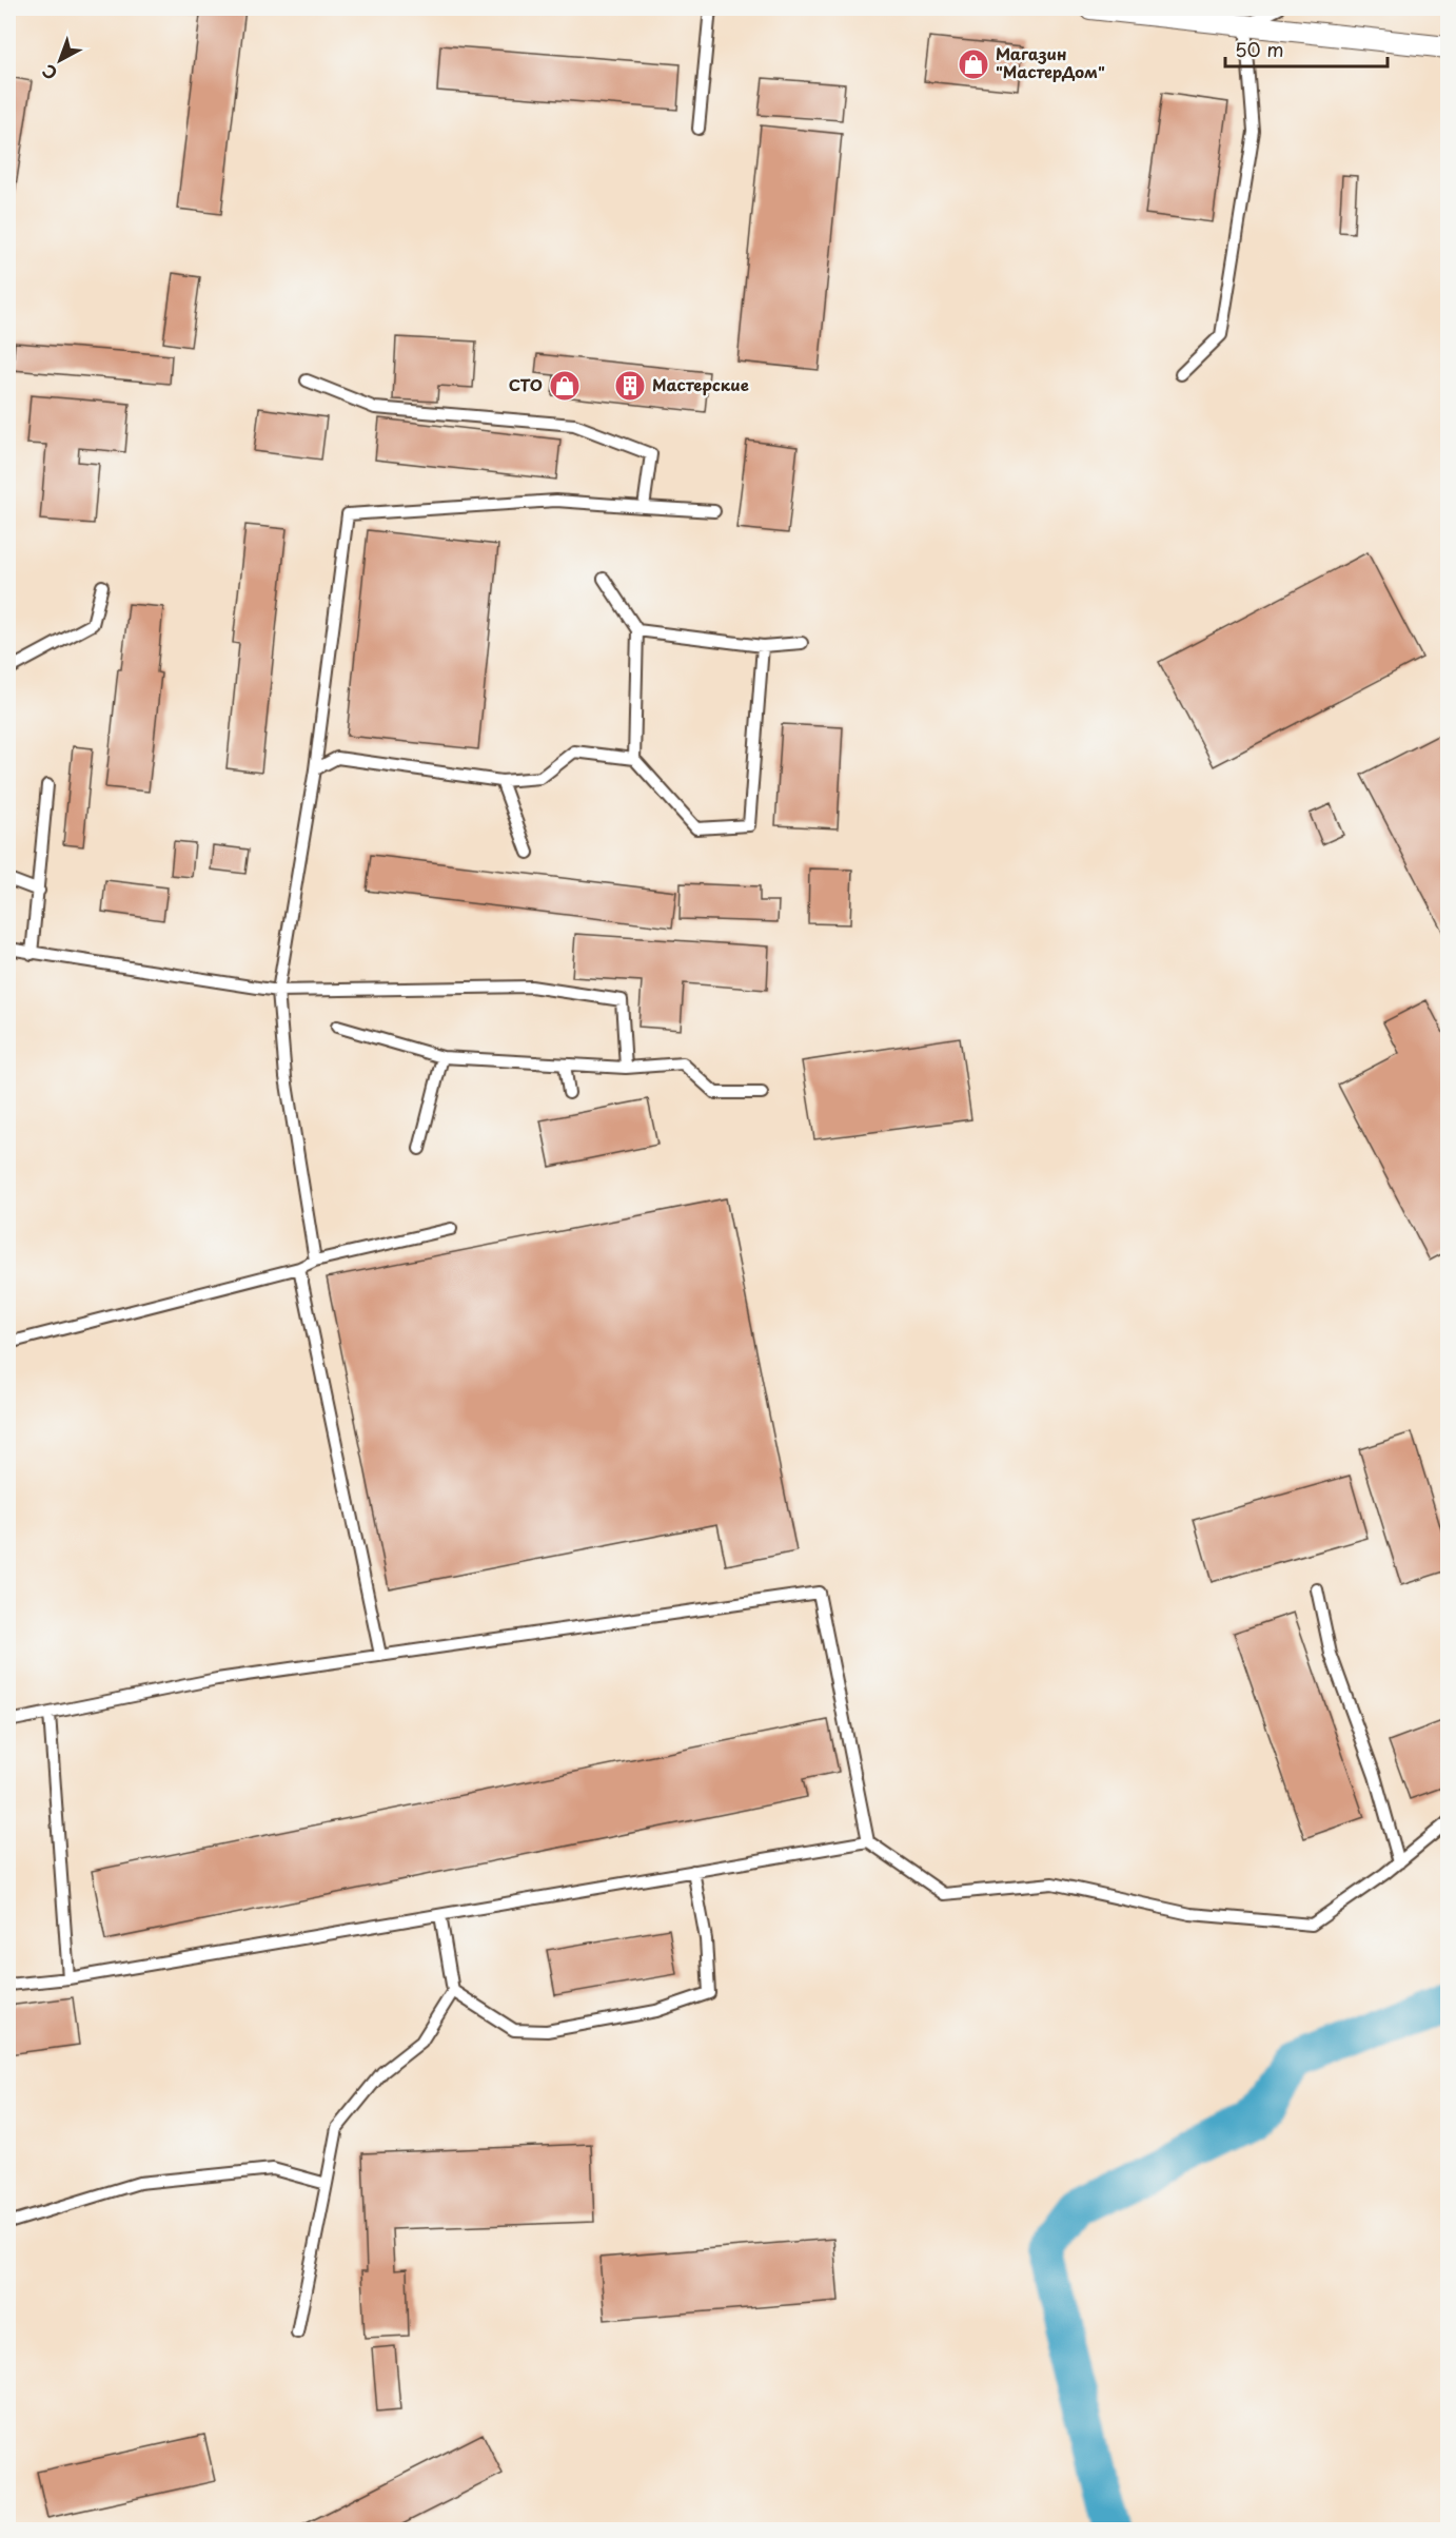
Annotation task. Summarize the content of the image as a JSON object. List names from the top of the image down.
{
  "places": {
    "shop": ["Магазин \"МастерДом\"", "СТО"],
    "building": ["Мастерские"]
  },
  "scale_bar": "50 m",
  "north": "bottom left"
}
